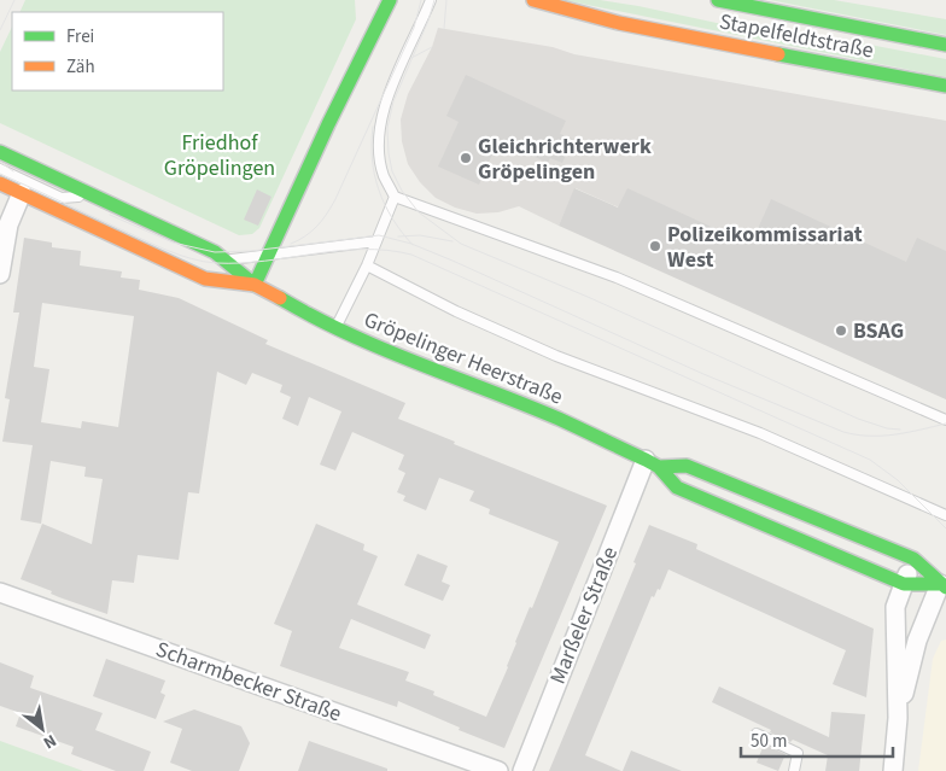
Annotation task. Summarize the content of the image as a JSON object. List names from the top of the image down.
{
  "streets": {
    "main road": ["Stapelfeldtstraße", "Gröpelinger Heerstraße"],
    "street": ["Marßeler Straße", "Scharmbecker Straße"]
  },
  "crossings": [
    ["Gröpelinger Heerstraße", "Marßeler Straße"]
  ],
  "parks": ["Friedhof Gröpelingen"],
  "places": ["Gleichrichterwerk Gröpelingen", "Polizeikommissariat West", "BSAG"],
  "legend": ["Frei", "Zäh"],
  "scale_bar": "50 m",
  "north": "bottom right"
}
